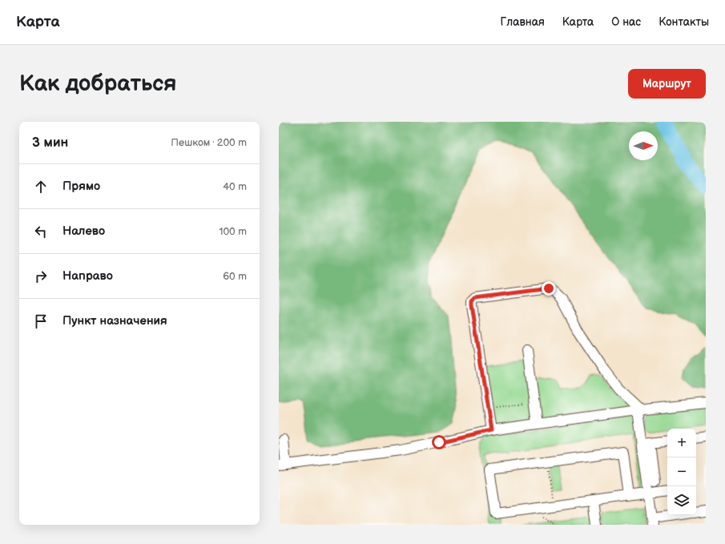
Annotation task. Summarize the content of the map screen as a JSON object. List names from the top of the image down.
{
  "north": "right",
  "page": {
    "header": "Карта",
    "nav": [
      "Главная",
      "Карта",
      "О нас",
      "Контакты"
    ],
    "buttons": "Маршрут",
    "title": "Как добраться",
    "heading": ["3 мин", "Пешком · 200 m"],
    "list": [
      ["Прямо", "40 m"],
      ["Налево", "100 m"],
      ["Направо", "60 m"],
      "Пункт назначения"
    ],
    "map_buttons": ["+", "−"]
  }
}
